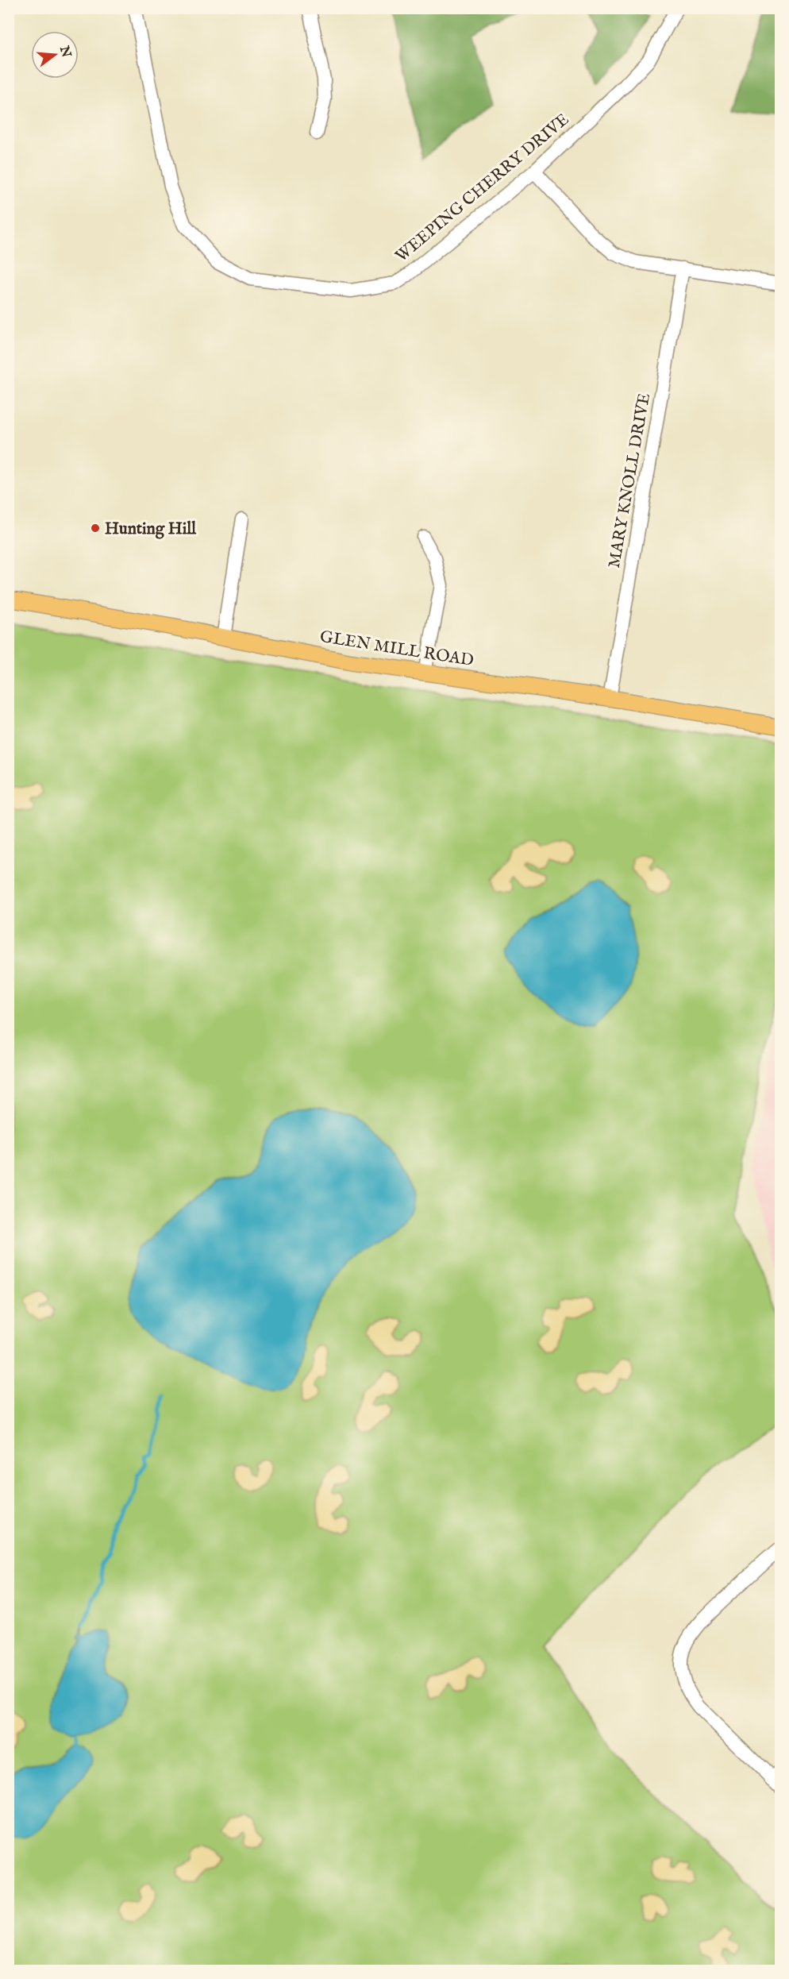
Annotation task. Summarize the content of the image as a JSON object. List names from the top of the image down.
{
  "streets": {
    "main road": ["GLEN MILL ROAD"],
    "street": ["WEEPING CHERRY DRIVE", "MARY KNOLL DRIVE"]
  },
  "crossings": [
    ["MARY KNOLL DRIVE", "GLEN MILL ROAD"]
  ],
  "places": ["Hunting Hill"],
  "north": "right"
}
